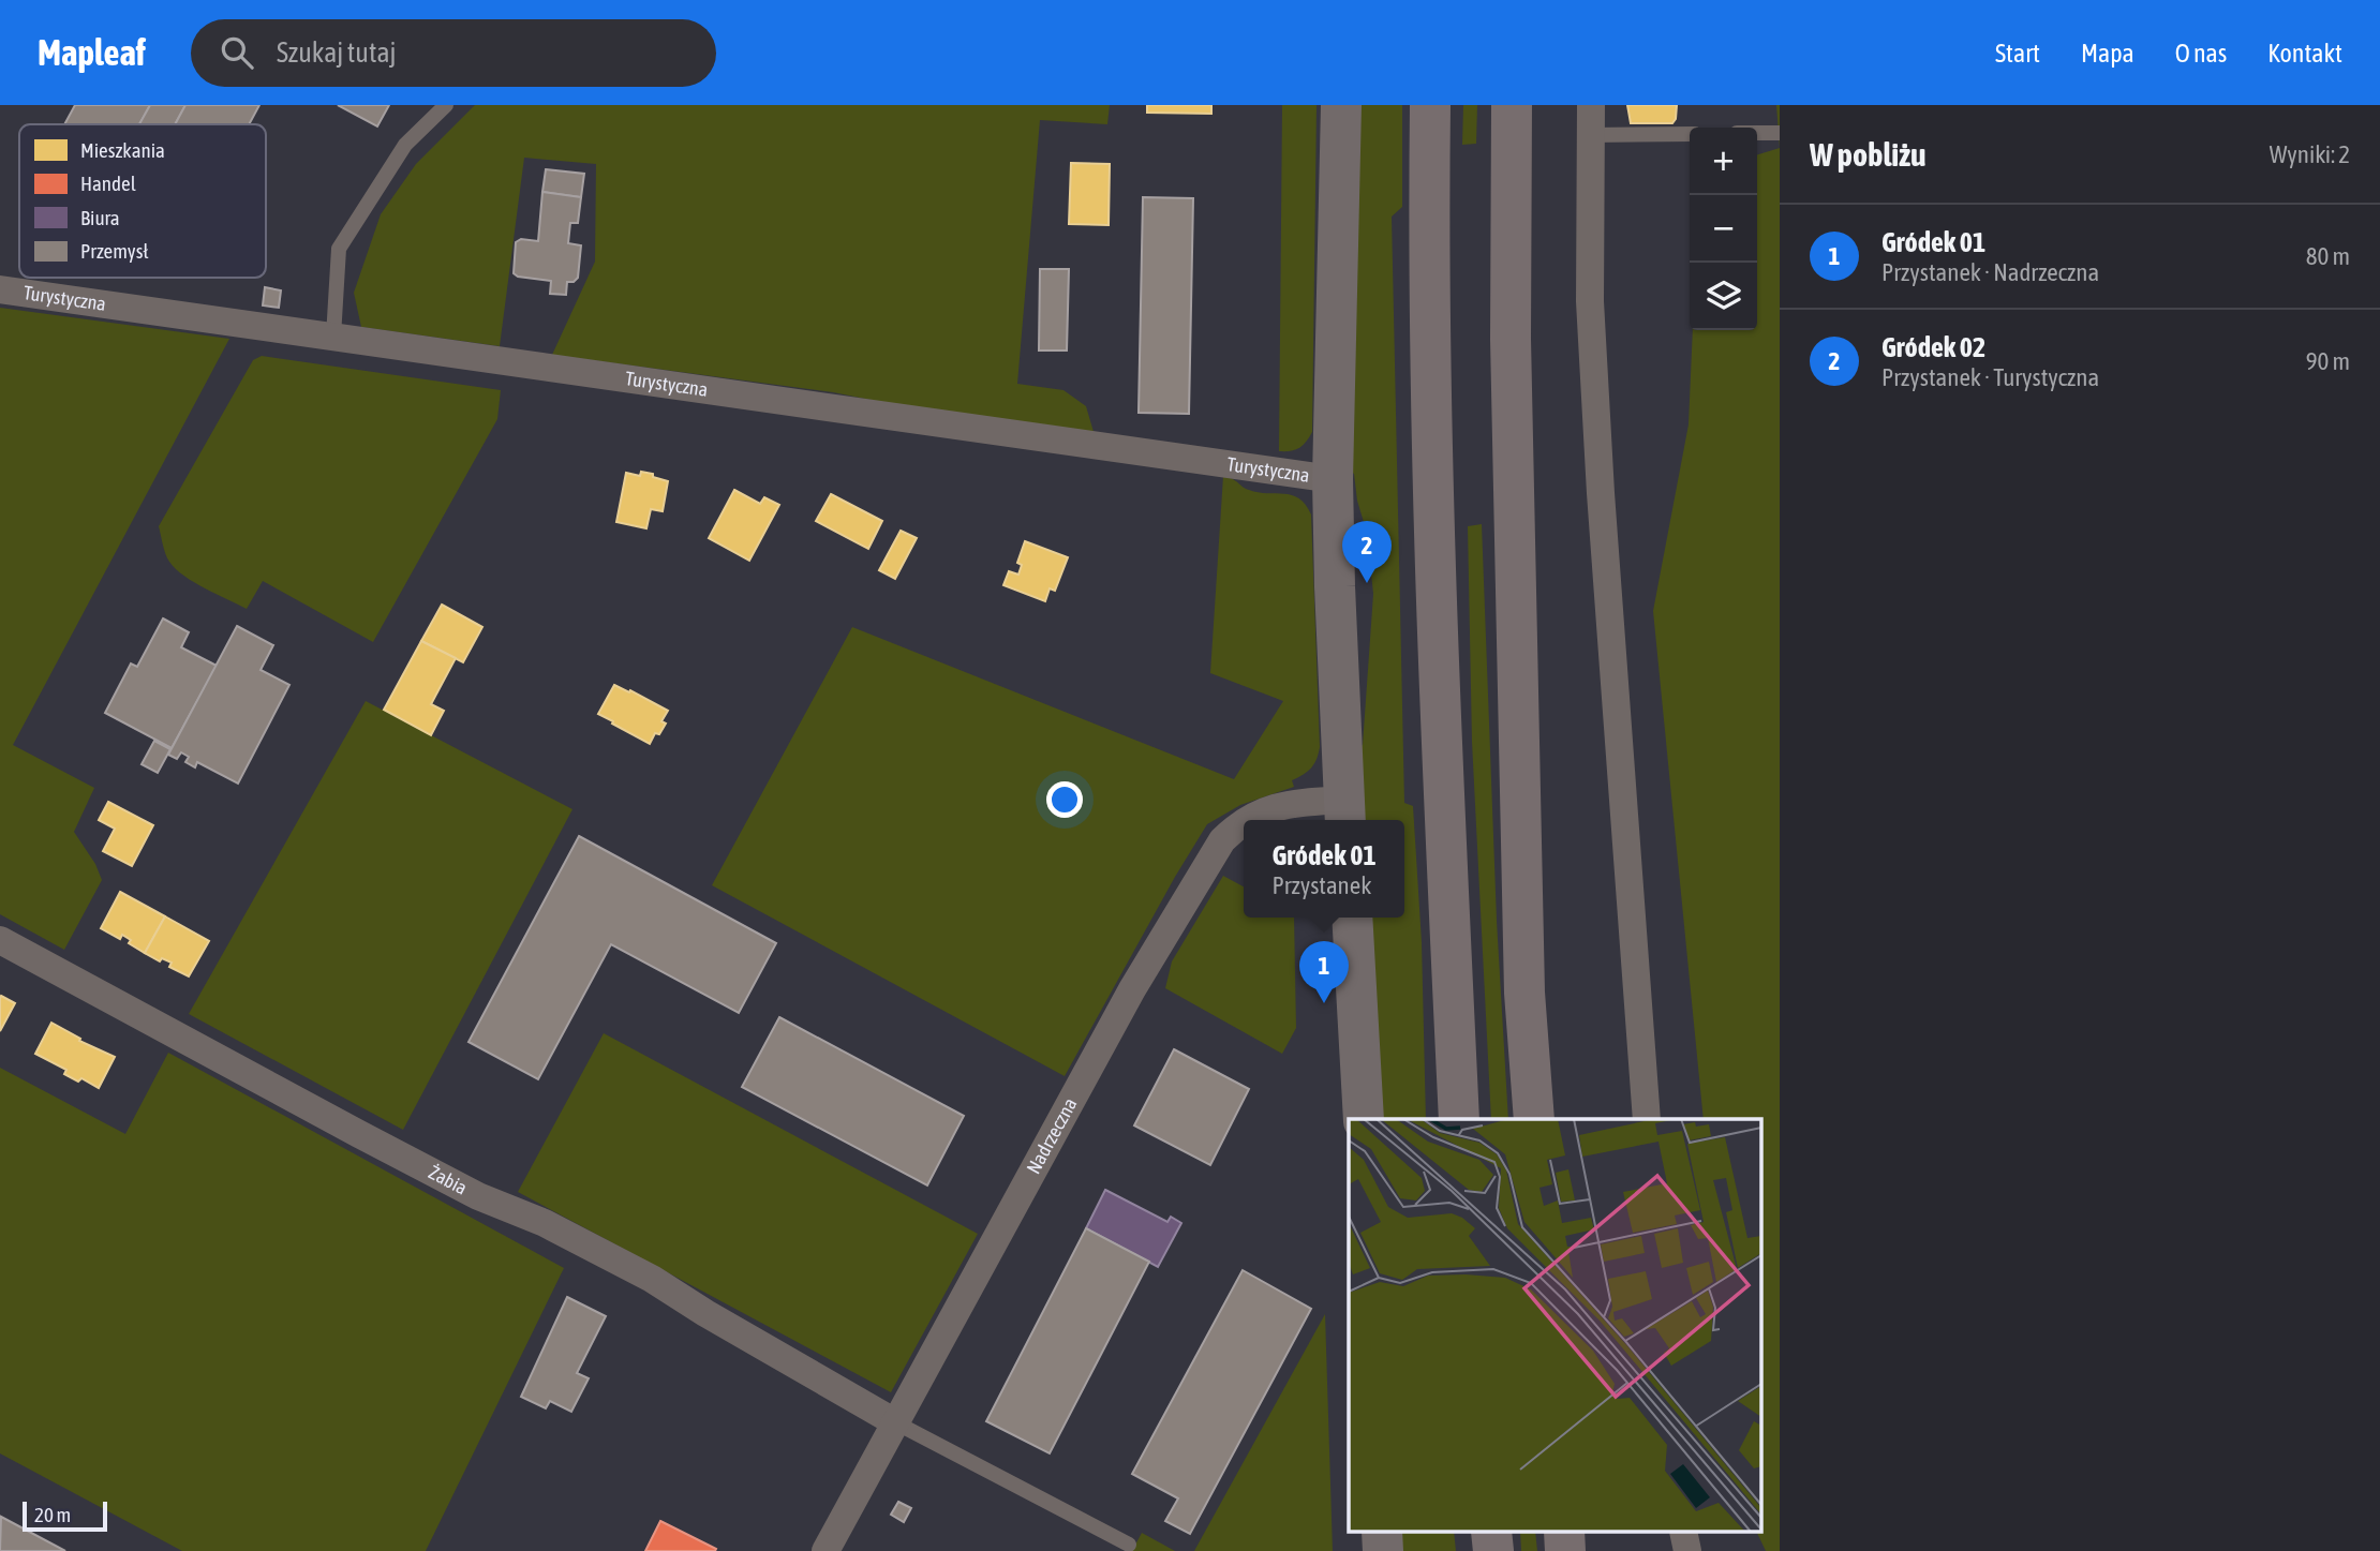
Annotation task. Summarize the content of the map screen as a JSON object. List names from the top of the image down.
{
  "streets": {
    "street": ["Turystyczna", "Nadrzeczna", "Żabia"]
  },
  "crossings": [
    ["Nadrzeczna", "Żabia"]
  ],
  "legend": [
    "Mieszkania",
    "Handel",
    "Biura",
    "Przemysł"
  ],
  "scale_bar": "20 m",
  "page": {
    "header": "Mapleaf",
    "search": "Szukaj tutaj",
    "nav": [
      "Start",
      "Mapa",
      "O nas",
      "Kontakt"
    ],
    "heading": ["W pobliżu", "Wyniki: 2"],
    "map_buttons": ["+", "−"],
    "list": [
      {
        "mark": "1",
        "name": "Gródek 01",
        "note": "Przystanek · Nadrzeczna",
        "value": "80 m"
      },
      {
        "mark": "2",
        "name": "Gródek 02",
        "note": "Przystanek · Turystyczna",
        "value": "90 m"
      }
    ],
    "pins": ["2", "1"],
    "popup": ["Gródek 01", "Przystanek"],
    "scale": "20 m"
  }
}
